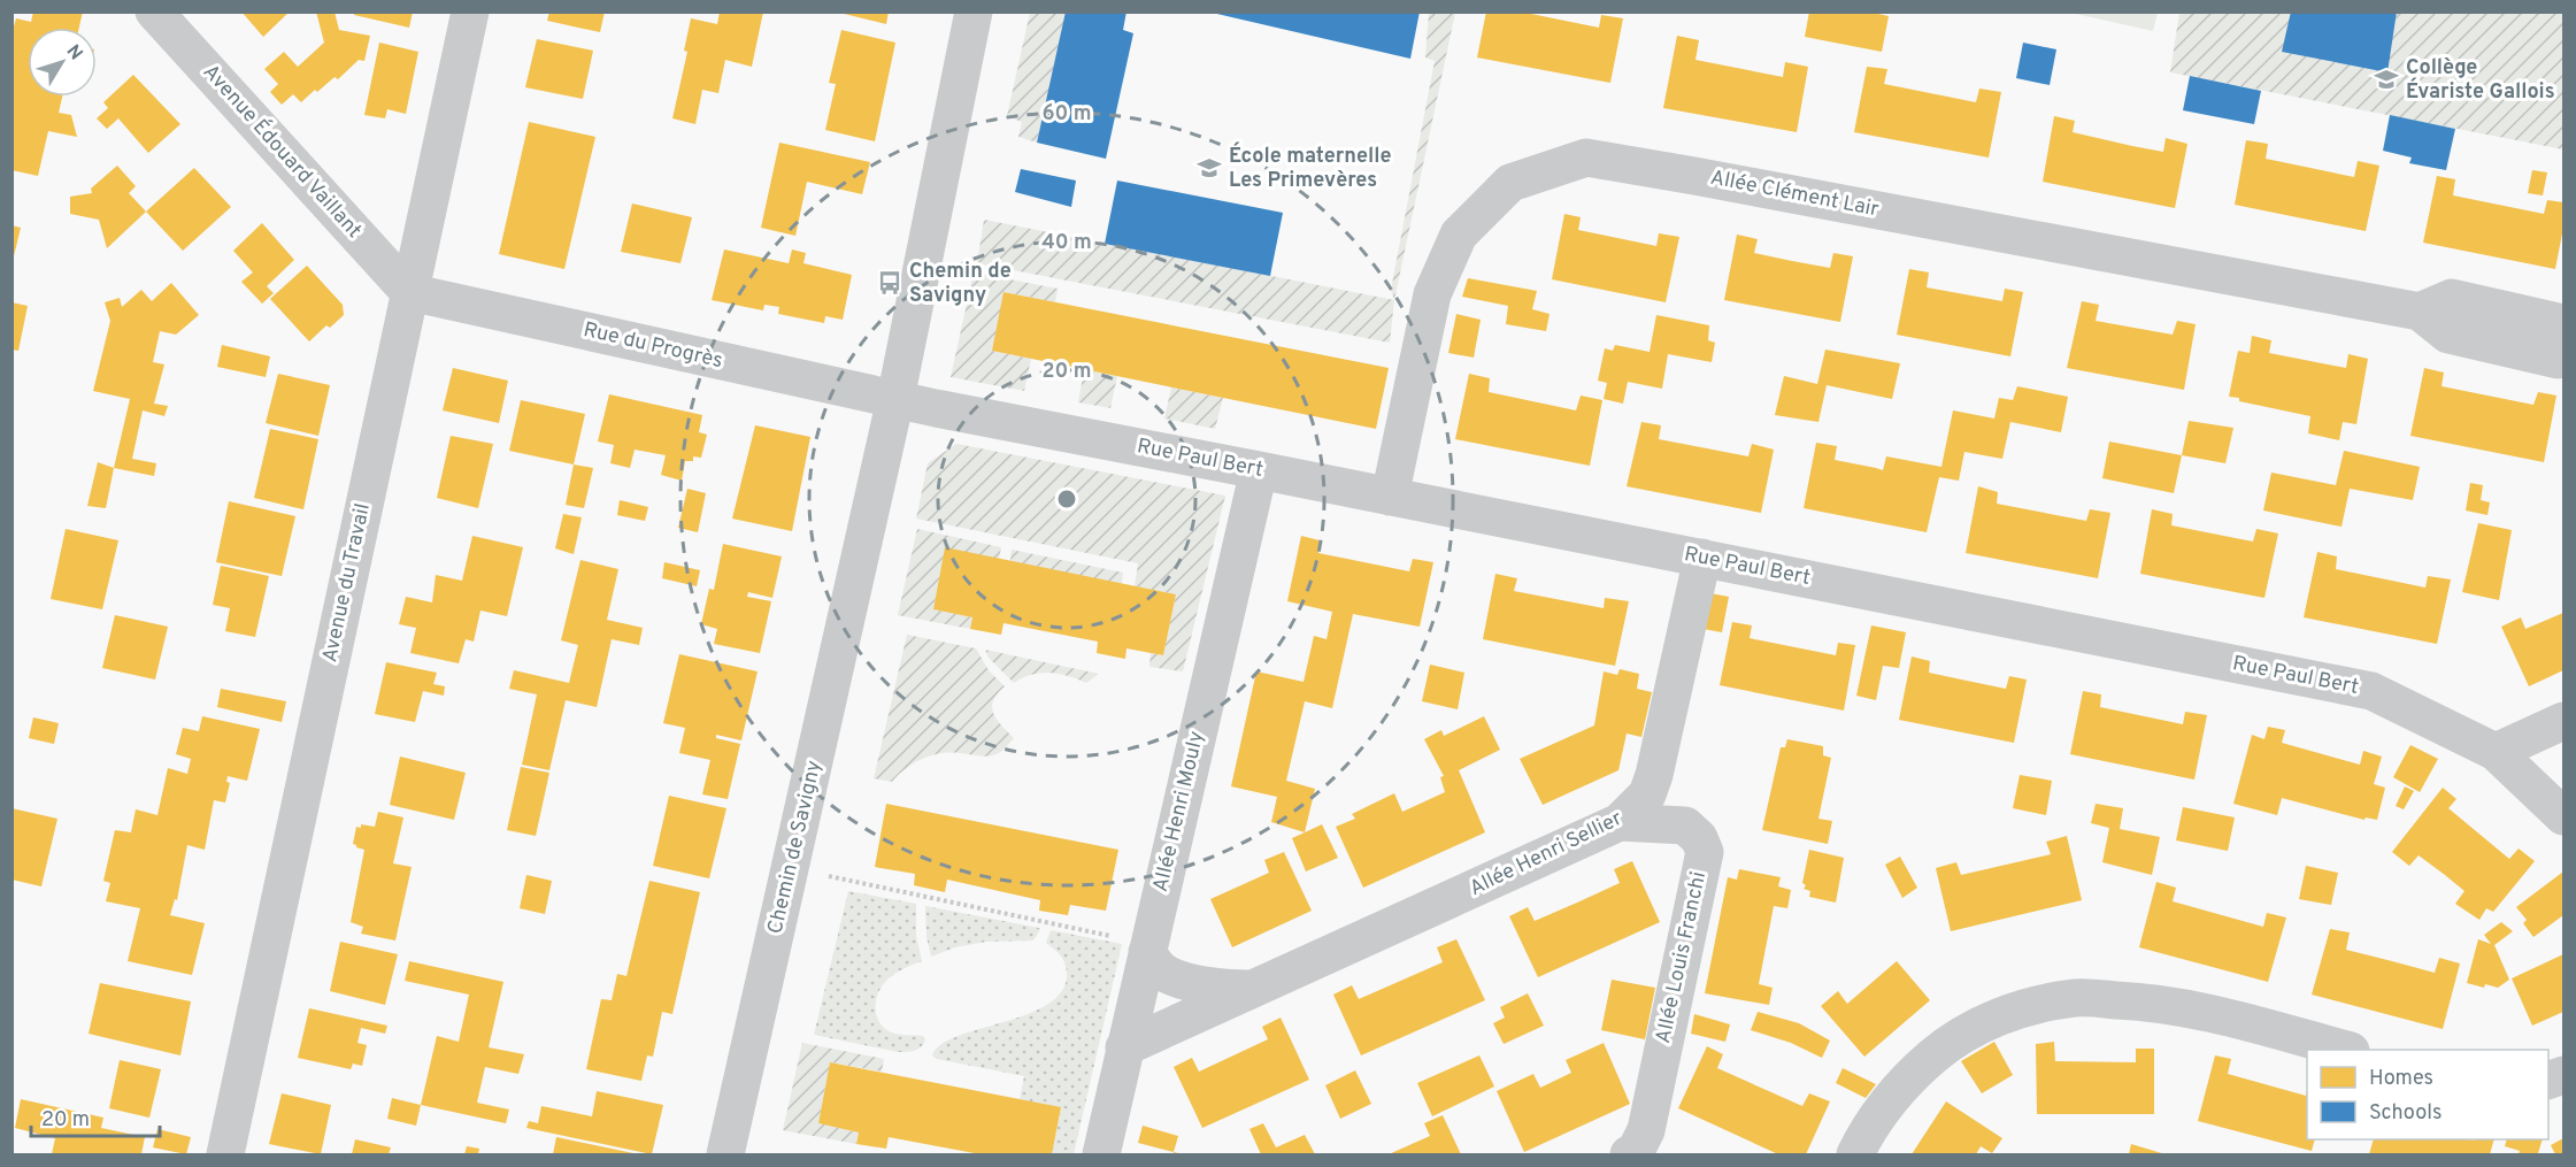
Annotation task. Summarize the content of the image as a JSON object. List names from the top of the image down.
{
  "streets": {
    "street": [
      "Avenue Édouard Vaillant",
      "Allée Clément Lair",
      "Rue du Progrès",
      "Rue Paul Bert",
      "Avenue du Travail",
      "Allée Henri Mouly",
      "Chemin de Savigny",
      "Allée Henri Sellier",
      "Allée Louis Franchi"
    ]
  },
  "crossings": [
    ["Avenue Édouard Vaillant", "Rue du Progrès"],
    ["Avenue Édouard Vaillant", "Avenue du Travail"],
    ["Allée Clément Lair", "Rue Paul Bert"],
    ["Rue du Progrès", "Rue Paul Bert"],
    ["Rue du Progrès", "Avenue du Travail"],
    ["Rue du Progrès", "Chemin de Savigny"],
    ["Rue Paul Bert", "Allée Henri Mouly"],
    ["Rue Paul Bert", "Chemin de Savigny"],
    ["Rue Paul Bert", "Allée Henri Sellier"],
    ["Allée Henri Mouly", "Allée Henri Sellier"],
    ["Allée Henri Sellier", "Allée Louis Franchi"]
  ],
  "places": {
    "school or university": ["Collège Évariste Gallois", "École maternelle Les Primevères"],
    "bus stop": ["Chemin de Savigny"]
  },
  "legend": ["Homes", "Schools"],
  "scale_bar": "20 m",
  "north": "top right",
  "rings": ["60 m", "40 m", "20 m"]
}
